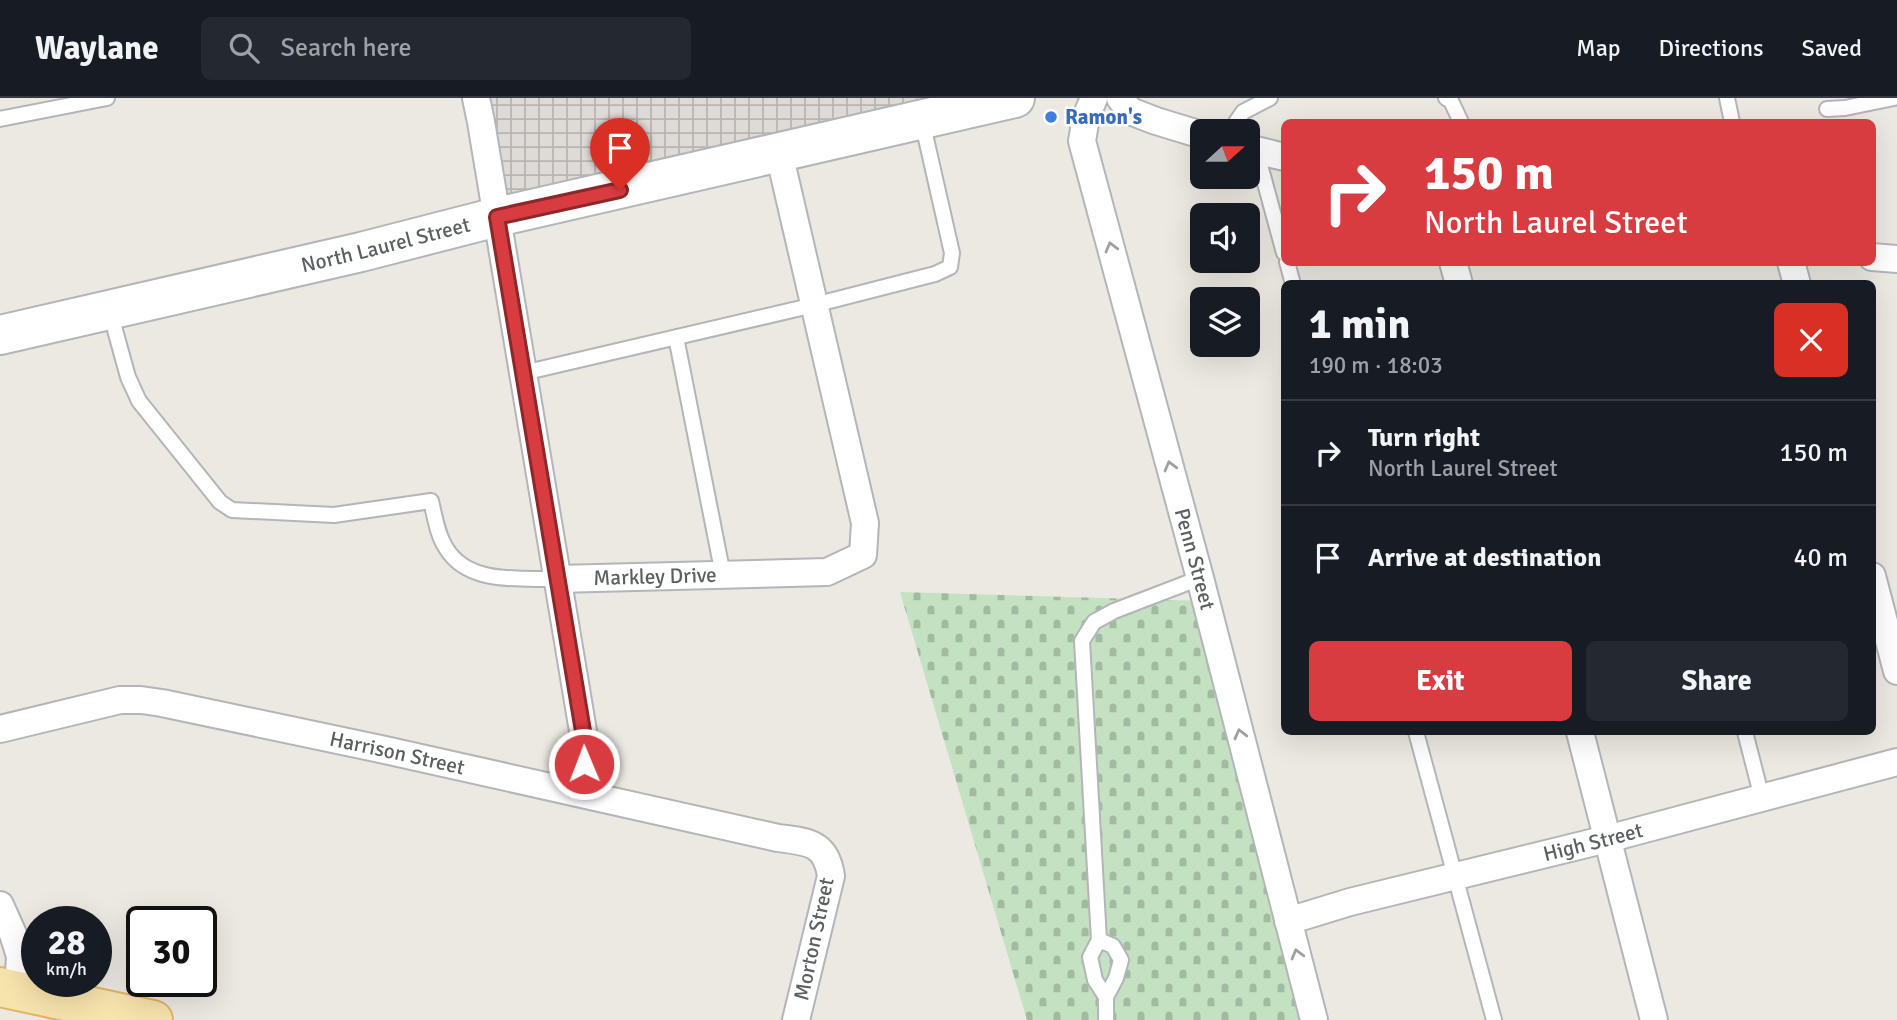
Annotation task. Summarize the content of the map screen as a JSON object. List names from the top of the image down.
{
  "streets": {
    "street": [
      "North Laurel Street",
      "Penn Street",
      "Markley Drive",
      "Harrison Street",
      "High Street",
      "Morton Street"
    ]
  },
  "crossings": [
    ["North Laurel Street", "Markley Drive"],
    ["Penn Street", "High Street"],
    ["Harrison Street", "Morton Street"]
  ],
  "one_way": ["Penn Street"],
  "places": ["Ramon's"],
  "north": "right",
  "page": {
    "header": "Waylane",
    "search": "Search here",
    "nav": ["Map", "Directions", "Saved"],
    "turn": ["150 m", "North Laurel Street"],
    "heading": ["1 min", "190 m · 18:03"],
    "list": [
      {
        "name": "Turn right",
        "note": "North Laurel Street",
        "value": "150 m"
      },
      {
        "name": "Arrive at destination",
        "value": "40 m"
      }
    ],
    "buttons": ["Exit", "Share"],
    "speed": "28 km/h",
    "limit": "30"
  }
}
